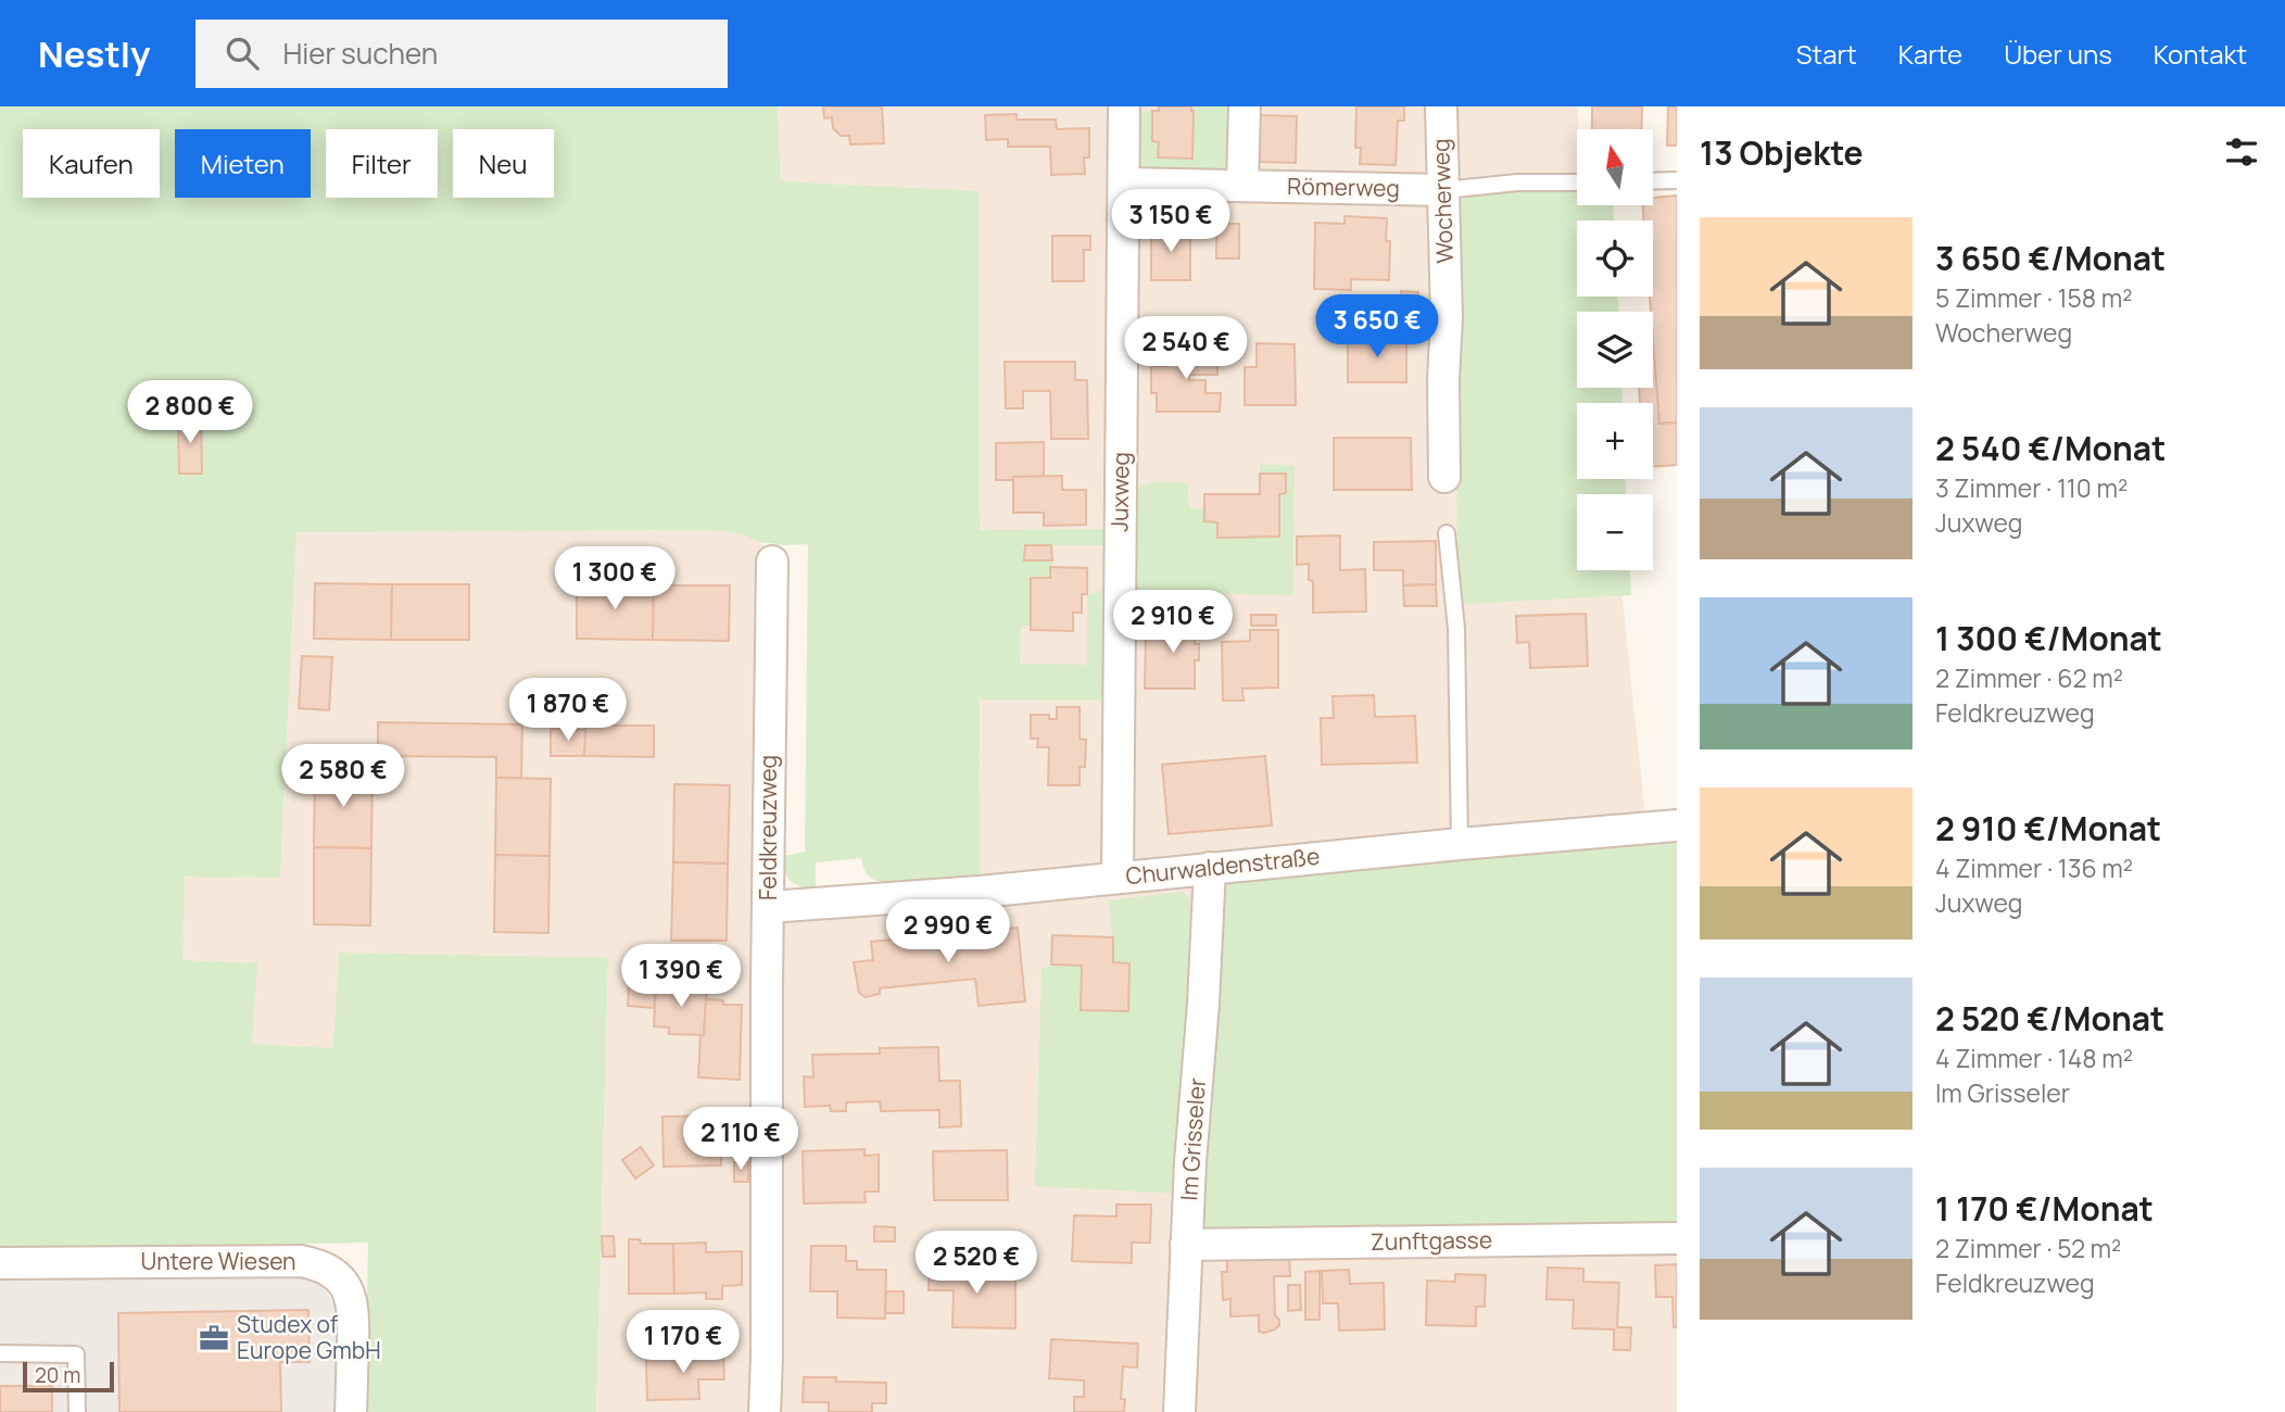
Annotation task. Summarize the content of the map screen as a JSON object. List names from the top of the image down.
{
  "streets": {
    "street": [
      "Römerweg",
      "Wocherweg",
      "Juxweg",
      "Feldkreuzweg",
      "Churwaldenstraße",
      "Im Grisseler",
      "Zunftgasse",
      "Untere Wiesen"
    ]
  },
  "crossings": [
    ["Römerweg", "Wocherweg"],
    ["Römerweg", "Juxweg"],
    ["Juxweg", "Churwaldenstraße"],
    ["Feldkreuzweg", "Churwaldenstraße"],
    ["Churwaldenstraße", "Im Grisseler"],
    ["Im Grisseler", "Zunftgasse"]
  ],
  "places": {
    "office": ["Studex of Europe GmbH"]
  },
  "scale_bar": "20 m",
  "north": "top",
  "page": {
    "header": "Nestly",
    "search": "Hier suchen",
    "nav": [
      "Start",
      "Karte",
      "Über uns",
      "Kontakt"
    ],
    "heading": "13 Objekte",
    "map_buttons": ["+", "−"],
    "chip": [
      "Kaufen",
      "Mieten",
      "Filter",
      "Neu"
    ],
    "price": [
      "3 150 €",
      "3 650 €",
      "2 540 €",
      "2 800 €",
      "1 300 €",
      "2 910 €",
      "1 870 €",
      "2 580 €",
      "2 990 €",
      "1 390 €",
      "2 110 €",
      "2 520 €",
      "1 170 €"
    ],
    "list": [
      {
        "name": "3 650 €/Monat",
        "note": "5 Zimmer · 158 m² · Wocherweg"
      },
      {
        "name": "2 540 €/Monat",
        "note": "3 Zimmer · 110 m² · Juxweg"
      },
      {
        "name": "1 300 €/Monat",
        "note": "2 Zimmer · 62 m² · Feldkreuzweg"
      },
      {
        "name": "2 910 €/Monat",
        "note": "4 Zimmer · 136 m² · Juxweg"
      },
      {
        "name": "2 520 €/Monat",
        "note": "4 Zimmer · 148 m² · Im Grisseler"
      },
      {
        "name": "1 170 €/Monat",
        "note": "2 Zimmer · 52 m² · Feldkreuzweg"
      }
    ],
    "scale": "20 m"
  }
}
